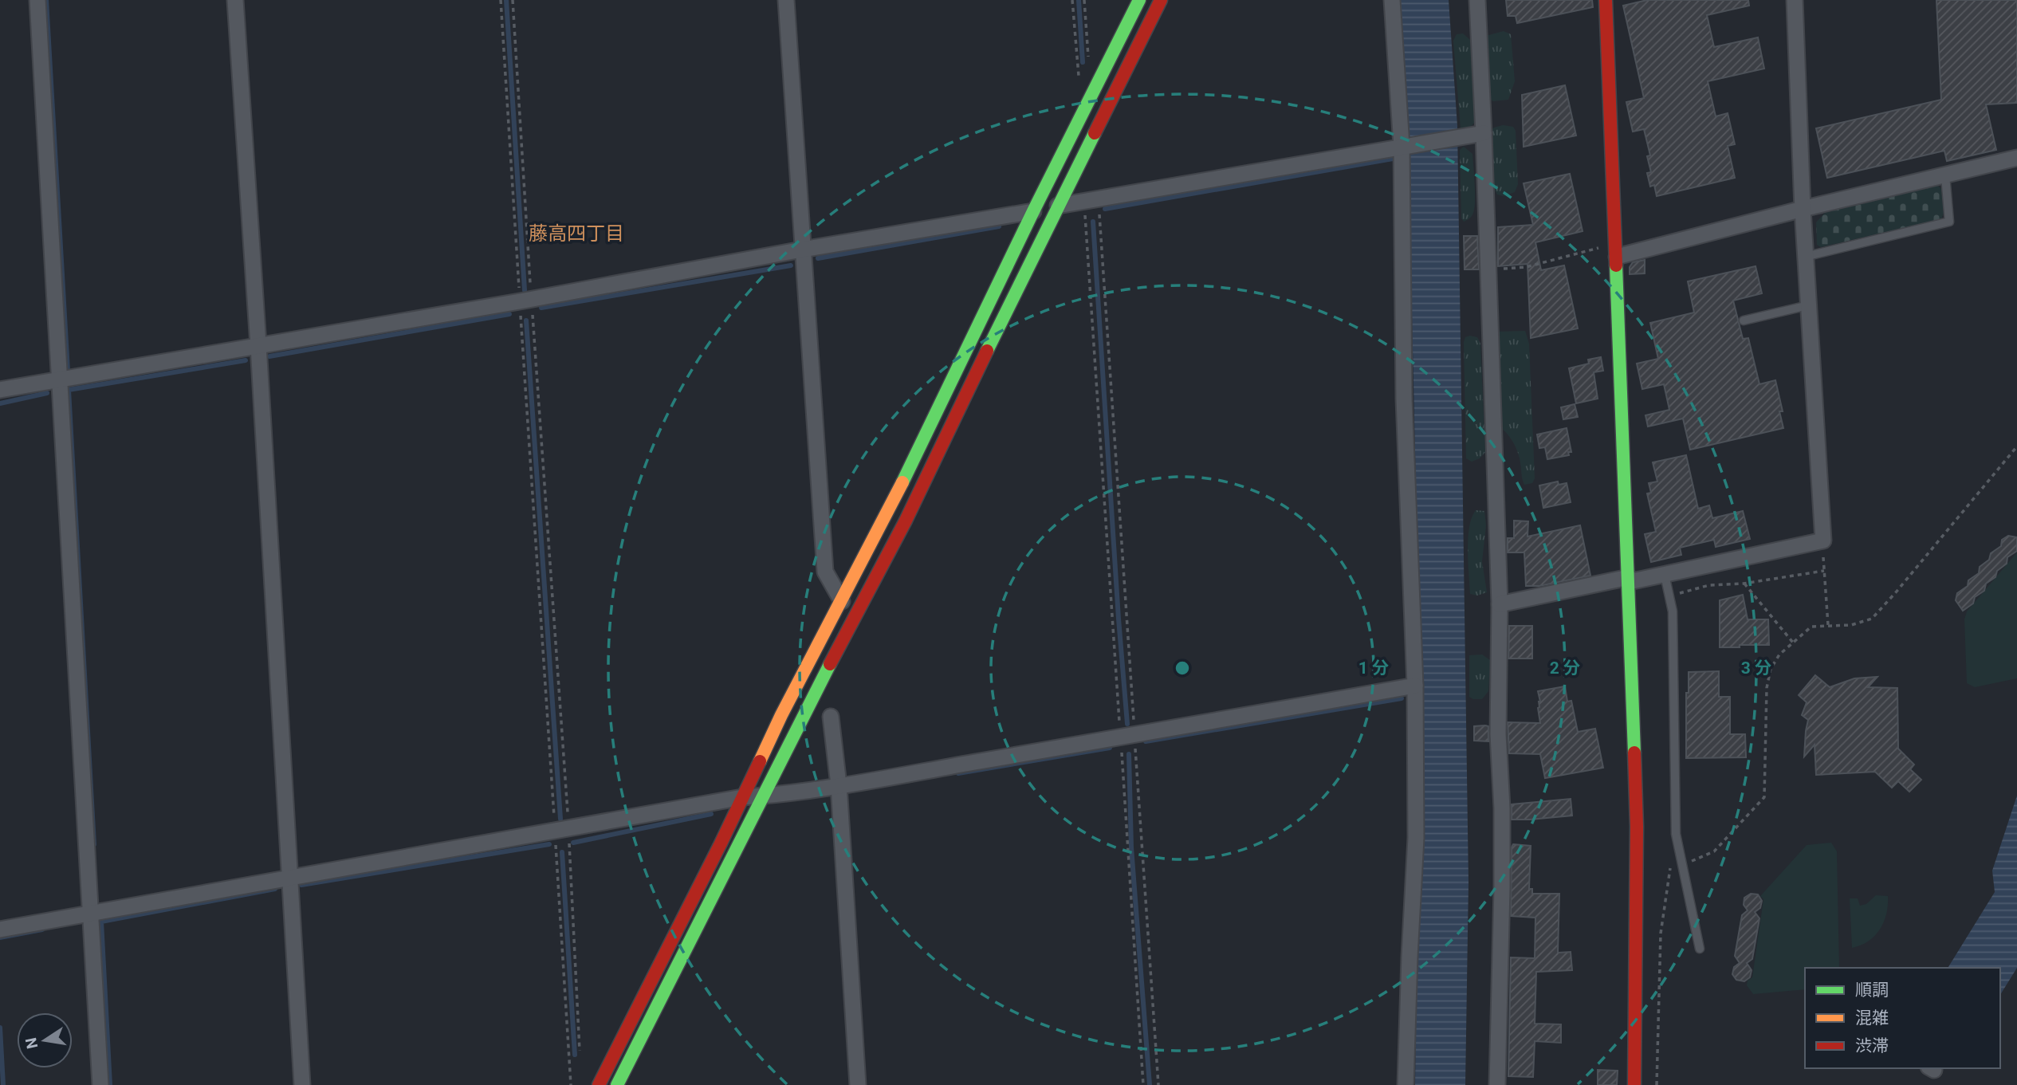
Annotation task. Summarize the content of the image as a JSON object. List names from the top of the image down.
{
  "districts": ["藤高四丁目"],
  "legend": ["順調", "混雑", "渋滞"],
  "north": "left",
  "rings": ["1 分", "2 分", "3 分"]
}
